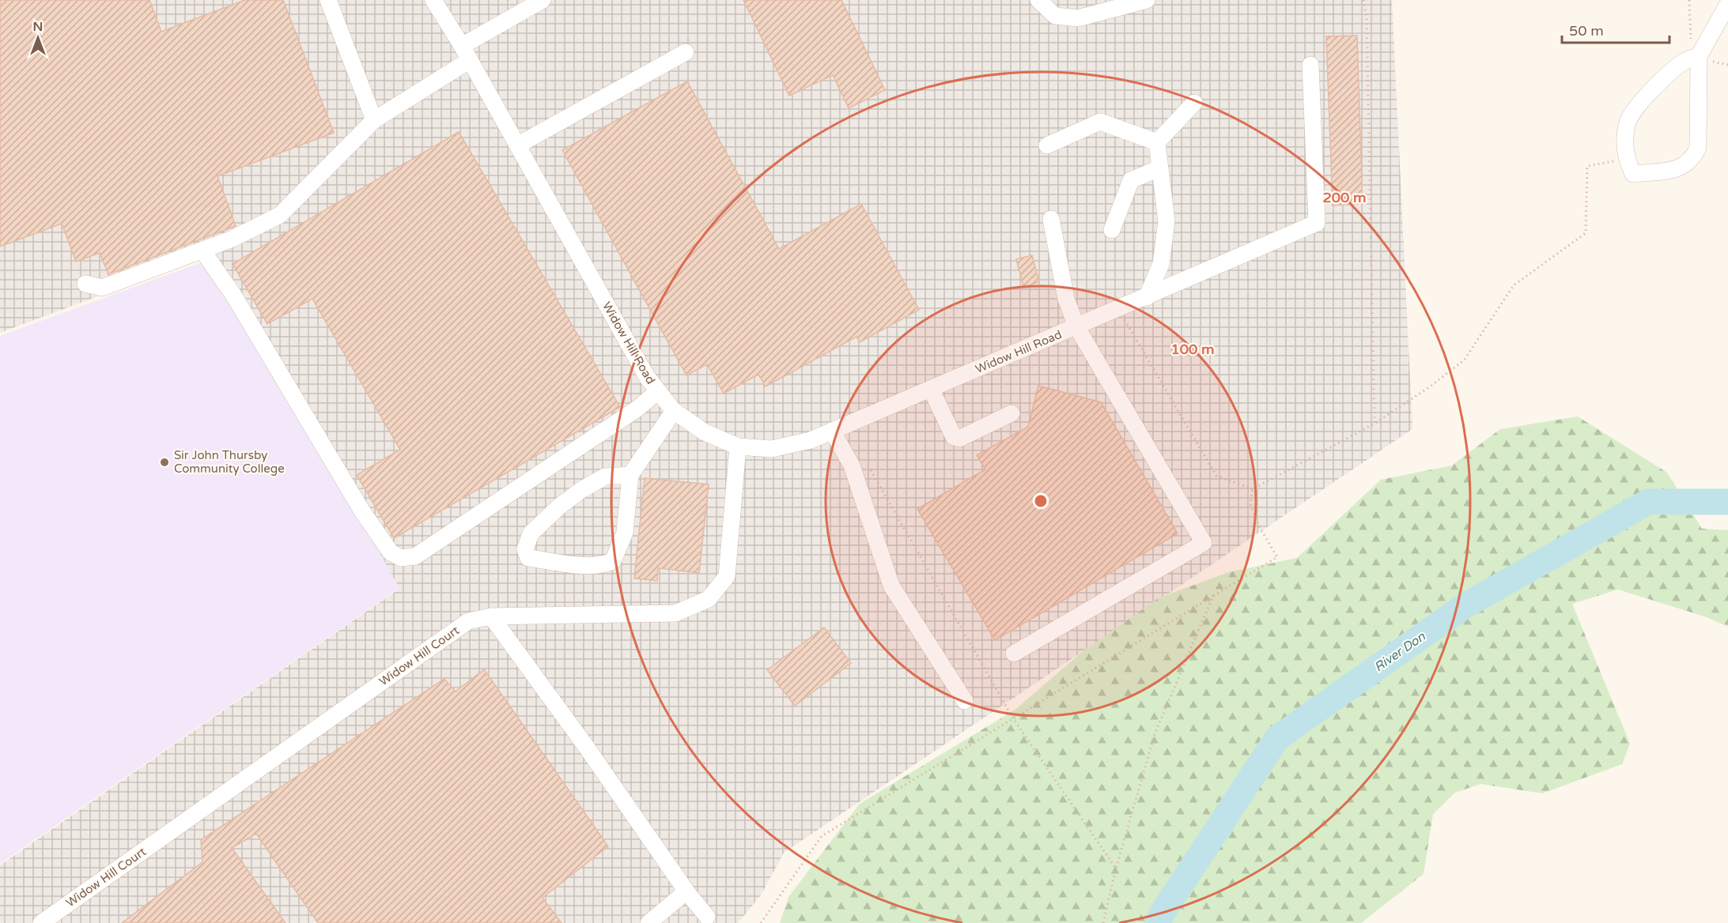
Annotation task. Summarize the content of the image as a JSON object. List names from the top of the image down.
{
  "streets": {
    "street": ["Widow Hill Road", "Widow Hill Court"]
  },
  "crossings": [
    ["Widow Hill Road", "Widow Hill Court"]
  ],
  "water": ["River Don"],
  "places": ["Sir John Thursby Community College"],
  "scale_bar": "50 m",
  "north": "top",
  "rings": ["200 m", "100 m"]
}
